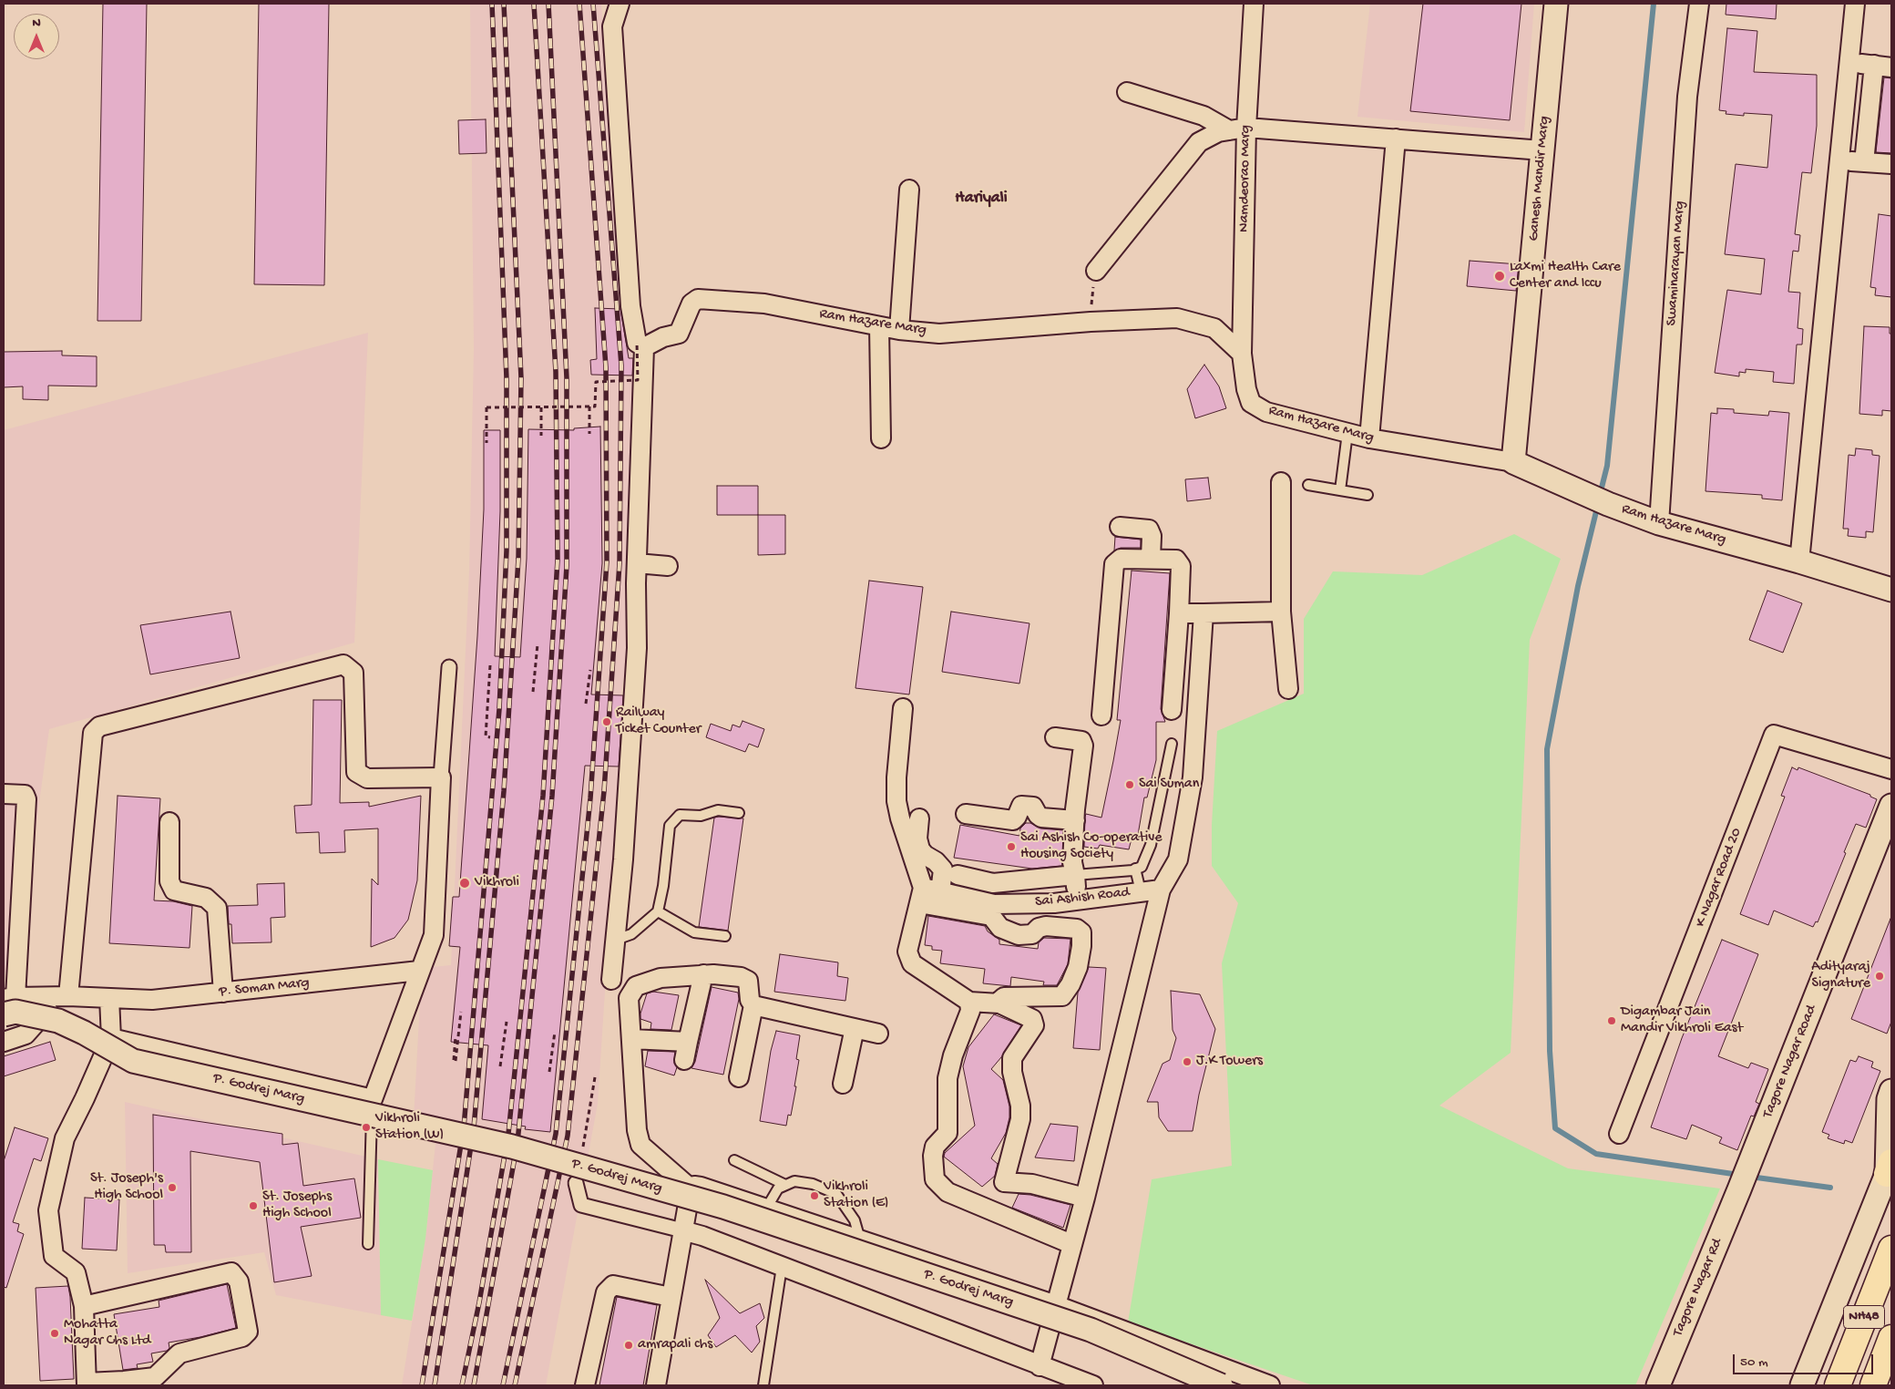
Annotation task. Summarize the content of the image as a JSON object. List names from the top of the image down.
{
  "streets": {
    "highway": ["NH48"],
    "street": [
      "Namdeorao Marg",
      "Ganesh Mandir Marg",
      "Swaminarayan Marg",
      "Ram Hazare Marg",
      "K Nagar Road 20",
      "Sai Ashish Road",
      "P. Soman Marg",
      "Tagore Nagar Road",
      "P. Godrej Marg",
      "Tagore Nagar Rd"
    ]
  },
  "crossings": [
    ["Namdeorao Marg", "Ram Hazare Marg"],
    ["Ganesh Mandir Marg", "Ram Hazare Marg"],
    ["Swaminarayan Marg", "Ram Hazare Marg"],
    ["Tagore Nagar Road", "Tagore Nagar Rd"]
  ],
  "districts": ["Hariyali"],
  "places": [
    "Laxmi Health Care Center and Iccu",
    "Railway Ticket Counter",
    "Sai Suman",
    "Sai Ashish Co-operative Housing Society",
    "Vikhroli",
    "Adityaraj Signature",
    "Digambar Jain Mandir Vikhroli East",
    "J.K Towers",
    "Vikhroli Station (W)",
    "St. Joseph's High School",
    "Vikhroli Station (E)",
    "St. Josephs High School",
    "Mohatta Nagar Chs Ltd",
    "amrapali chs"
  ],
  "scale_bar": "50 m",
  "north": "top"
}
